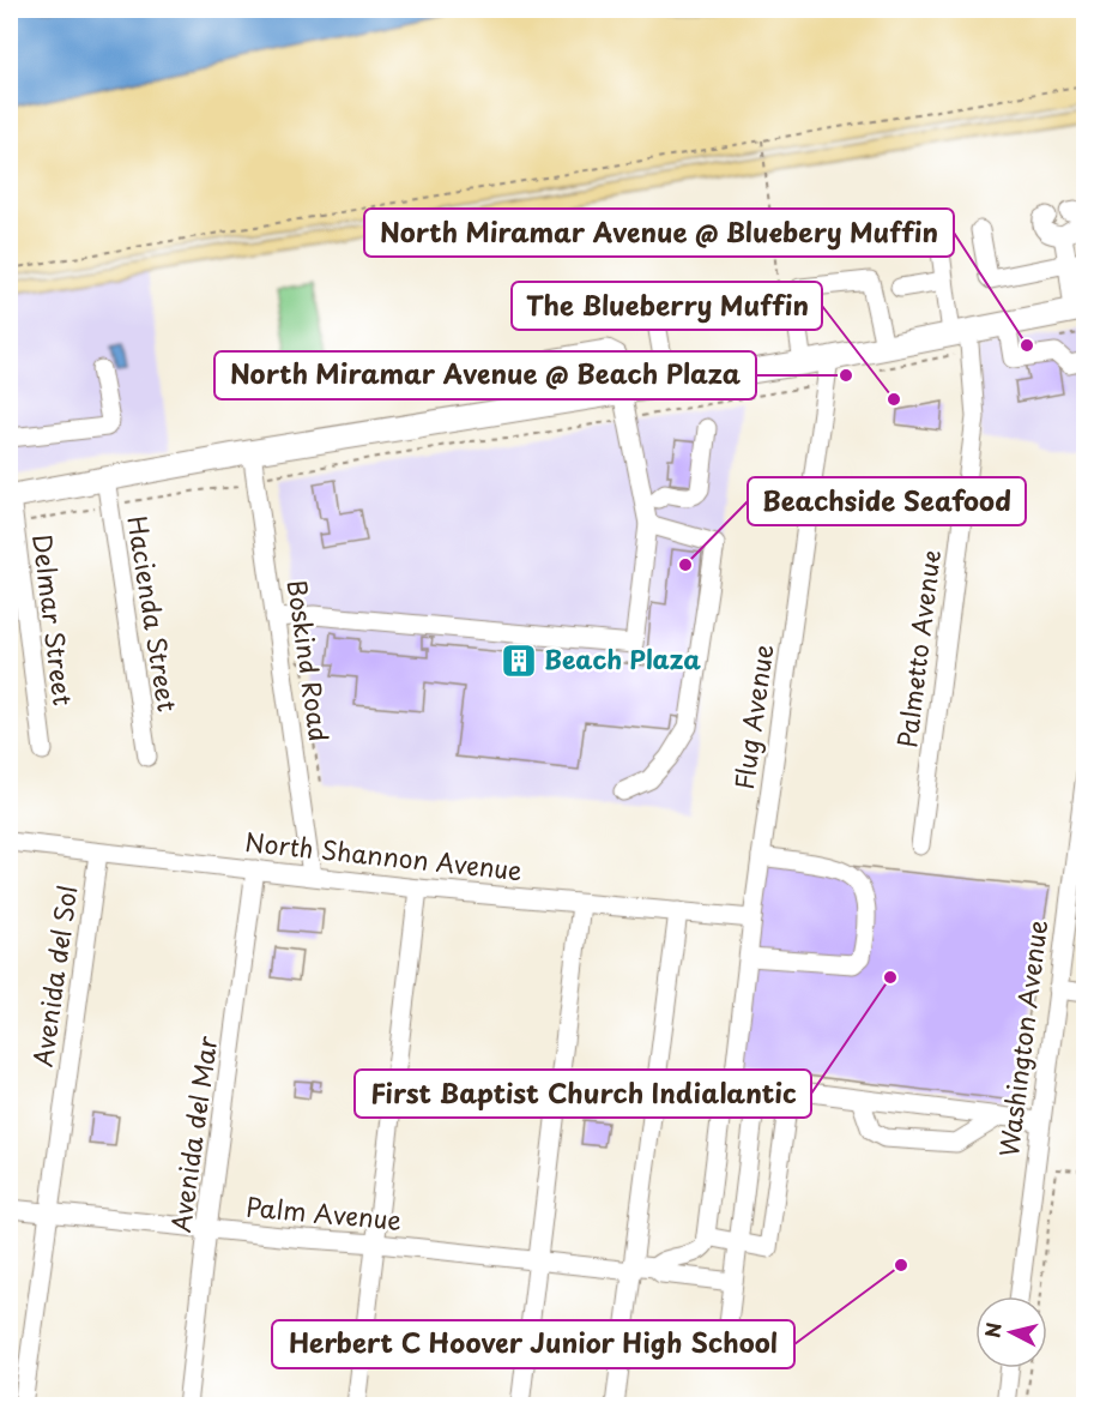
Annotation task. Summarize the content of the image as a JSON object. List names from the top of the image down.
{
  "streets": {
    "street": [
      "Hacienda Street",
      "Delmar Street",
      "Palmetto Avenue",
      "Boskind Road",
      "Flug Avenue",
      "North Shannon Avenue",
      "Avenida del Sol",
      "Washington Avenue",
      "Avenida del Mar",
      "Palm Avenue"
    ]
  },
  "crossings": [
    ["Boskind Road", "North Shannon Avenue"],
    ["Flug Avenue", "North Shannon Avenue"],
    ["North Shannon Avenue", "Avenida del Sol"],
    ["North Shannon Avenue", "Avenida del Mar"],
    ["Avenida del Sol", "Palm Avenue"],
    ["Avenida del Mar", "Palm Avenue"]
  ],
  "places": {
    "other": [
      "North Miramar Avenue @ Bluebery Muffin",
      "North Miramar Avenue @ Beach Plaza",
      "The Blueberry Muffin",
      "Beachside Seafood",
      "First Baptist Church Indialantic",
      "Herbert C Hoover Junior High School"
    ],
    "building": ["Beach Plaza"]
  },
  "north": "left"
}
